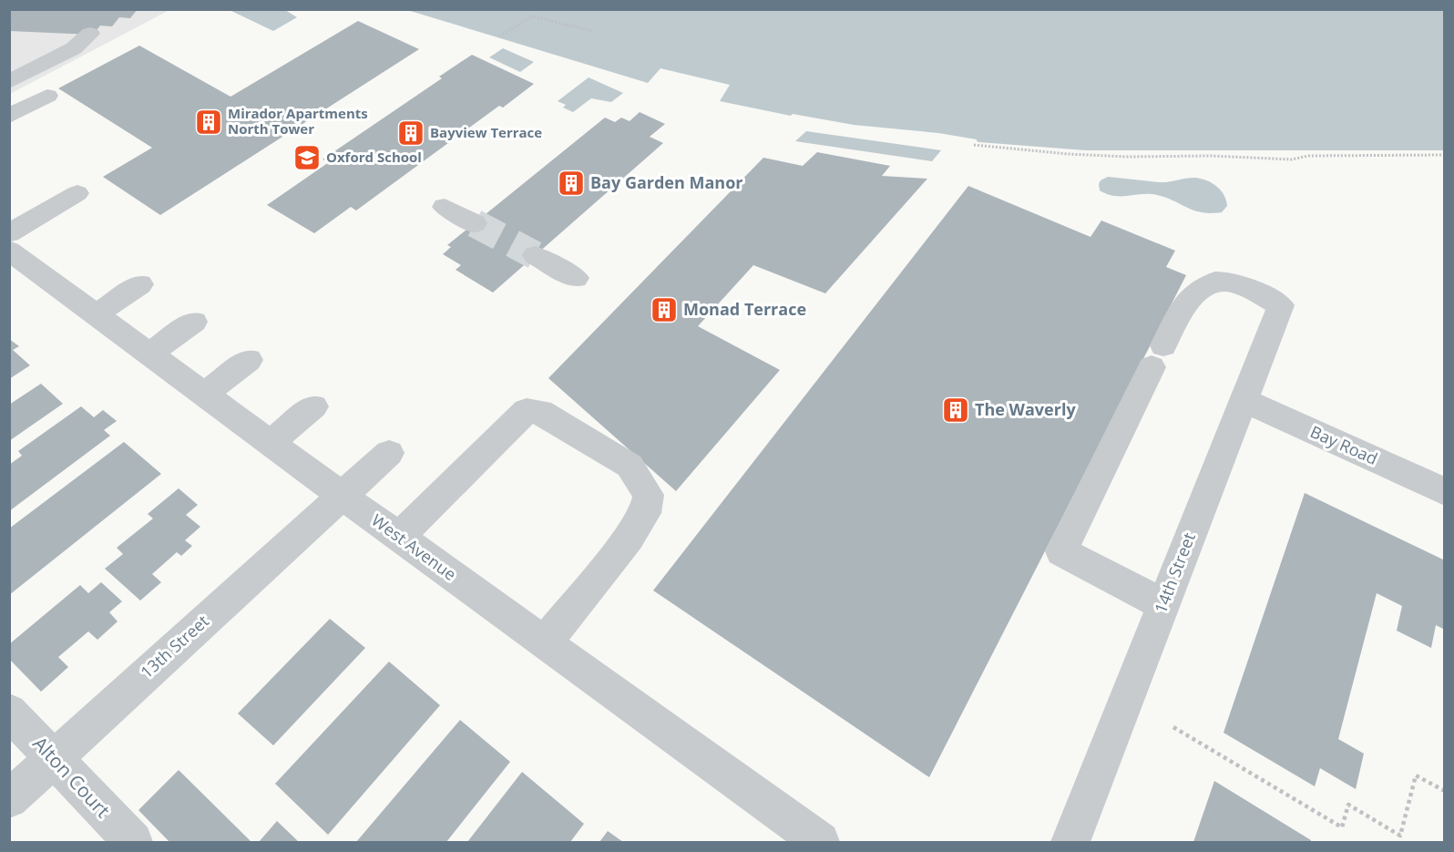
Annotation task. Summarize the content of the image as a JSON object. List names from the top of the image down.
{
  "streets": {
    "street": [
      "Bay Road",
      "West Avenue",
      "14th Street",
      "13th Street",
      "Alton Court"
    ]
  },
  "crossings": [
    ["Bay Road", "14th Street"],
    ["West Avenue", "13th Street"],
    ["13th Street", "Alton Court"]
  ],
  "places": {
    "building": [
      "Mirador Apartments North Tower",
      "Bayview Terrace",
      "Bay Garden Manor",
      "Monad Terrace",
      "The Waverly"
    ],
    "school or university": ["Oxford School"]
  }
}
